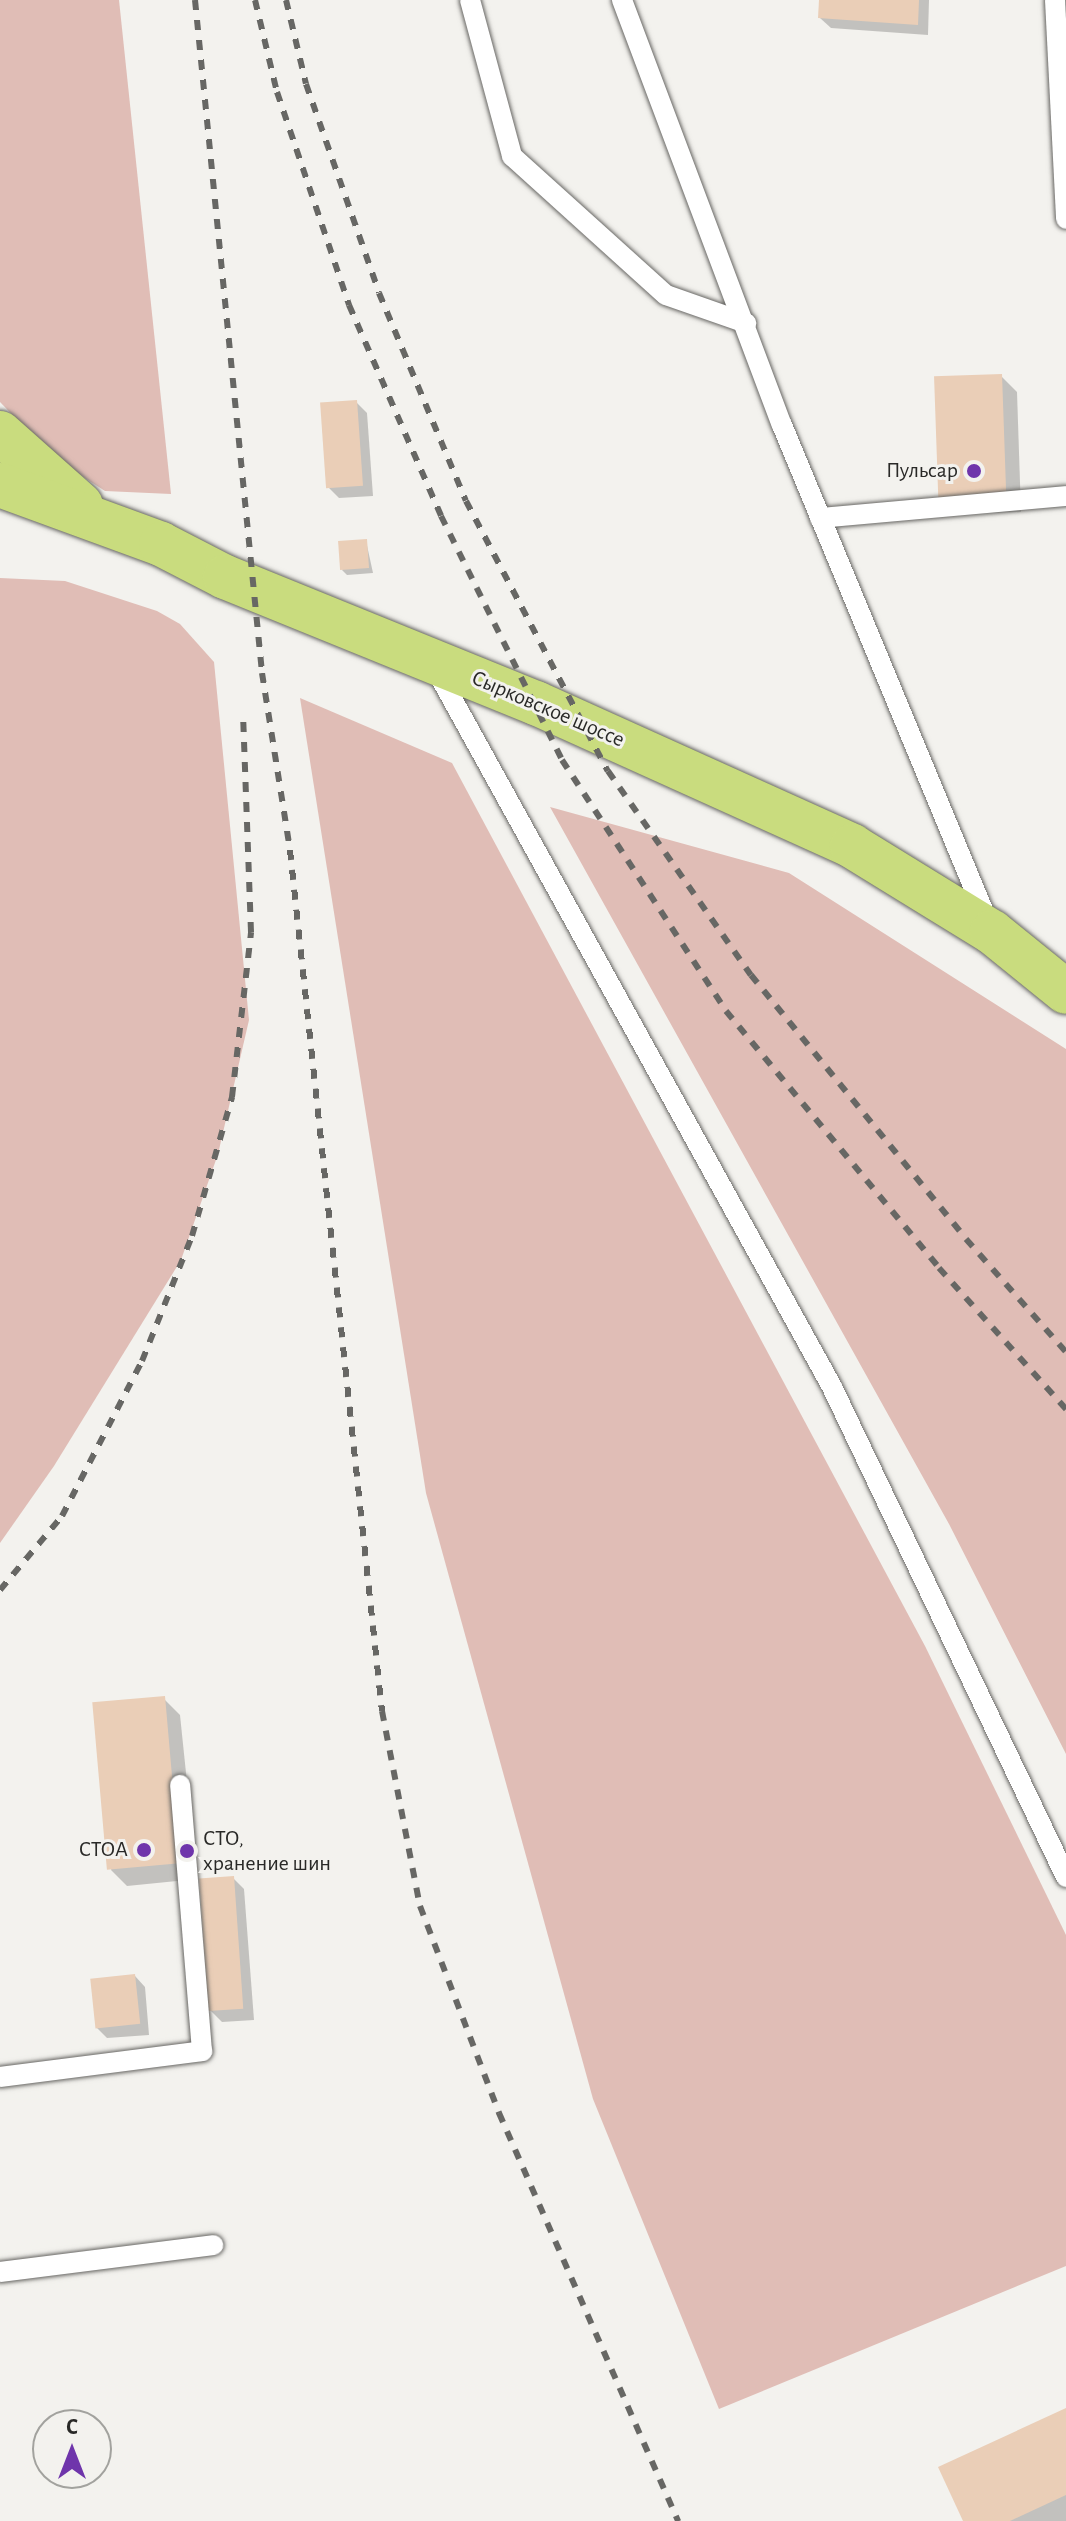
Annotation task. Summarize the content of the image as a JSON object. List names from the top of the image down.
{
  "streets": {
    "main road": ["Сырковское шоссе"]
  },
  "places": ["Пульсар", "СТОА", "СТО, хранение шин"],
  "north": "top"
}
